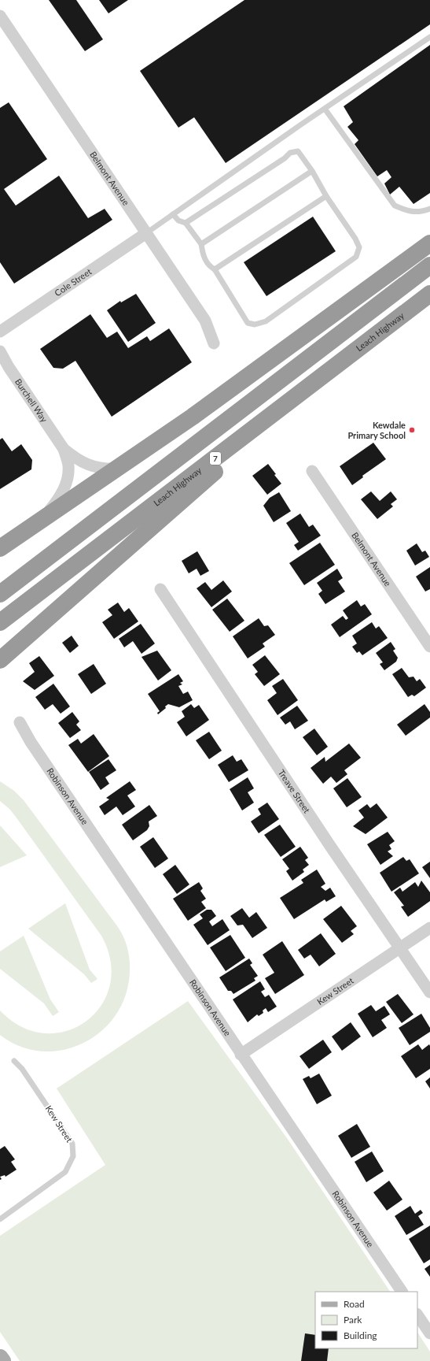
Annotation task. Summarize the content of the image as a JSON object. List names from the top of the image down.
{
  "streets": {
    "highway": ["Leach Highway", "7"],
    "street": [
      "Belmont Avenue",
      "Cole Street",
      "Burchell Way",
      "Treave Street",
      "Robinson Avenue",
      "Kew Street"
    ]
  },
  "crossings": [
    ["Belmont Avenue", "Cole Street"],
    ["Treave Street", "Kew Street"],
    ["Robinson Avenue", "Kew Street"]
  ],
  "places": ["Kewdale Primary School"],
  "legend": ["Road", "Park", "Building"]
}
